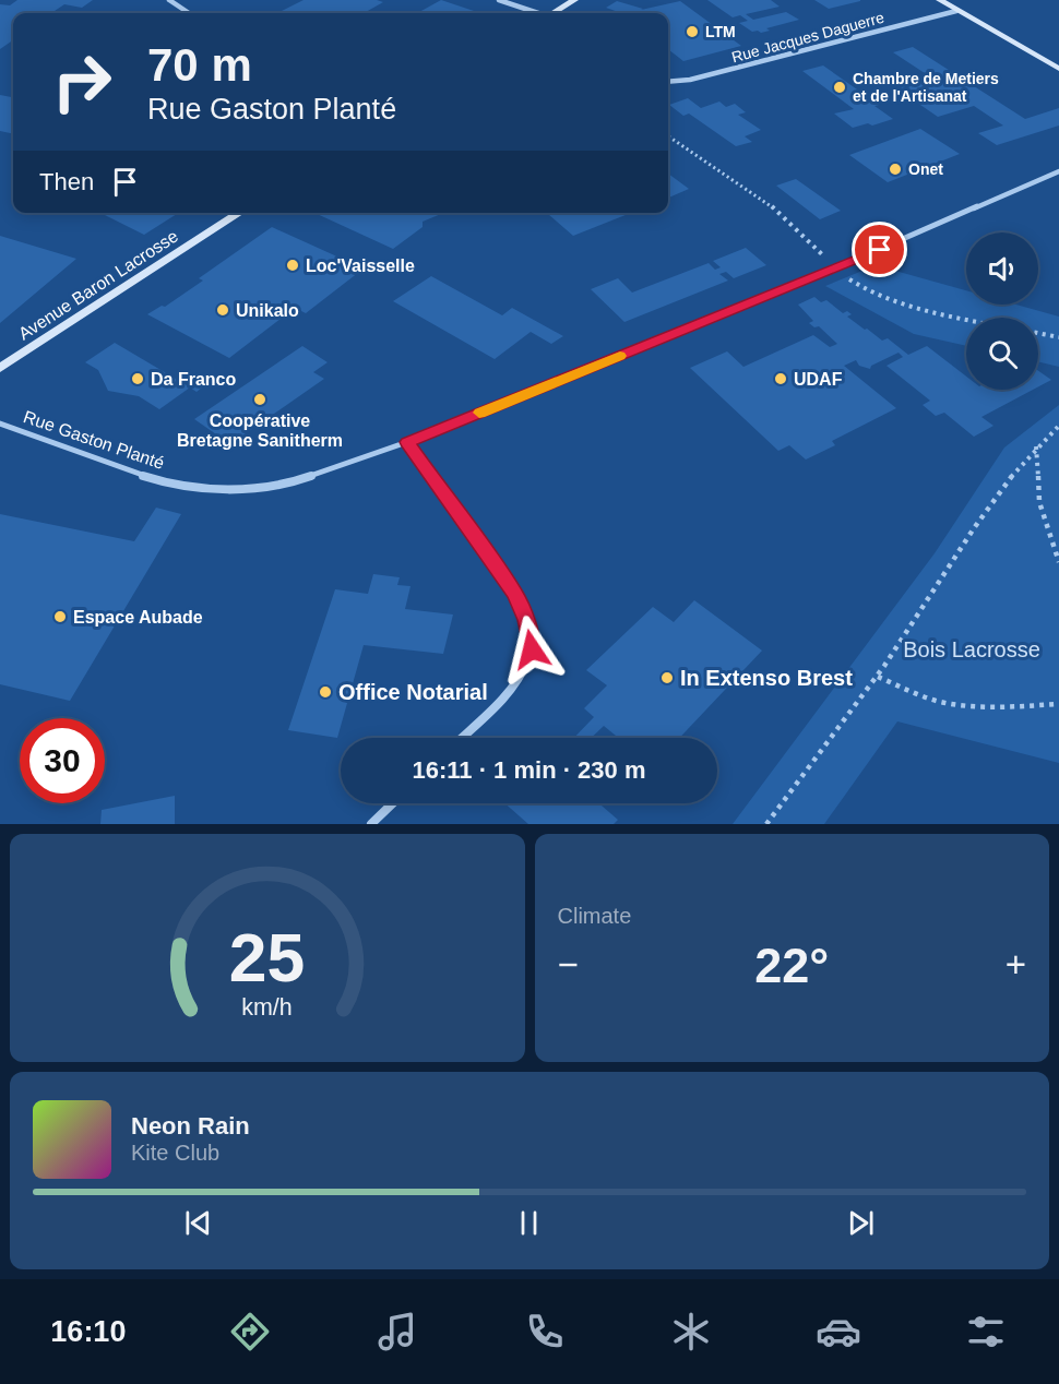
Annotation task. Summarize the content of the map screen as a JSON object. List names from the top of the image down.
{
  "streets": {
    "street": ["Rue Jacques Daguerre", "Avenue Baron Lacrosse", "Rue Gaston Planté"]
  },
  "parks": ["Bois Lacrosse"],
  "places": [
    "LTM",
    "Chambre de Metiers et de l'Artisanat",
    "Onet",
    "Loc'Vaisselle",
    "Unikalo",
    "Da Franco",
    "UDAF",
    "Coopérative Bretagne Sanitherm",
    "Espace Aubade",
    "In Extenso Brest",
    "Office Notarial"
  ],
  "page": {
    "turn": ["70 m", "Rue Gaston Planté"],
    "then": "Then",
    "limit": "30",
    "trip": "16:11 · 1 min · 230 m",
    "tile": "Climate",
    "heat": ["−", "22°", "+"],
    "song": ["Neon Rain", "Kite Club"],
    "tabs": "16:10",
    "gauge": ["25", "km/h"]
  }
}
